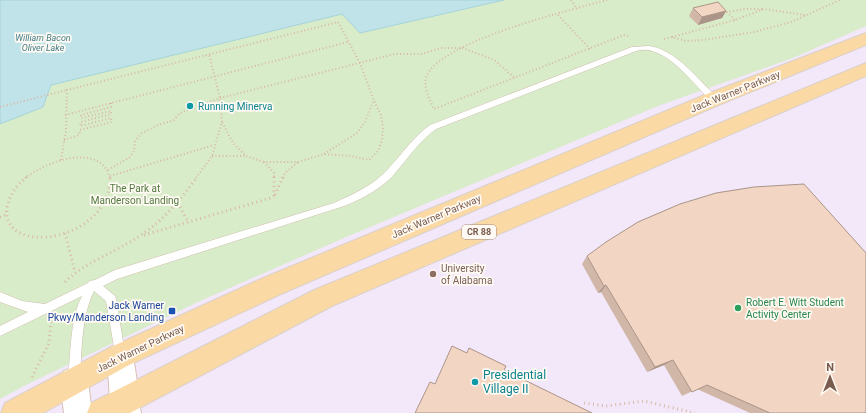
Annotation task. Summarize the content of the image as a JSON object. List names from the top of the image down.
{
  "streets": {
    "main road": ["Jack Warner Parkway", "CR 88"]
  },
  "water": ["William Bacon Oliver Lake"],
  "parks": ["The Park at Manderson Landing"],
  "places": {
    "other": [
      "Running Minerva",
      "University of Alabama",
      "Robert E. Witt Student Activity Center",
      "Presidential Village II"
    ],
    "transit": ["Jack Warner Pkwy/Manderson Landing"]
  },
  "north": "top"
}
